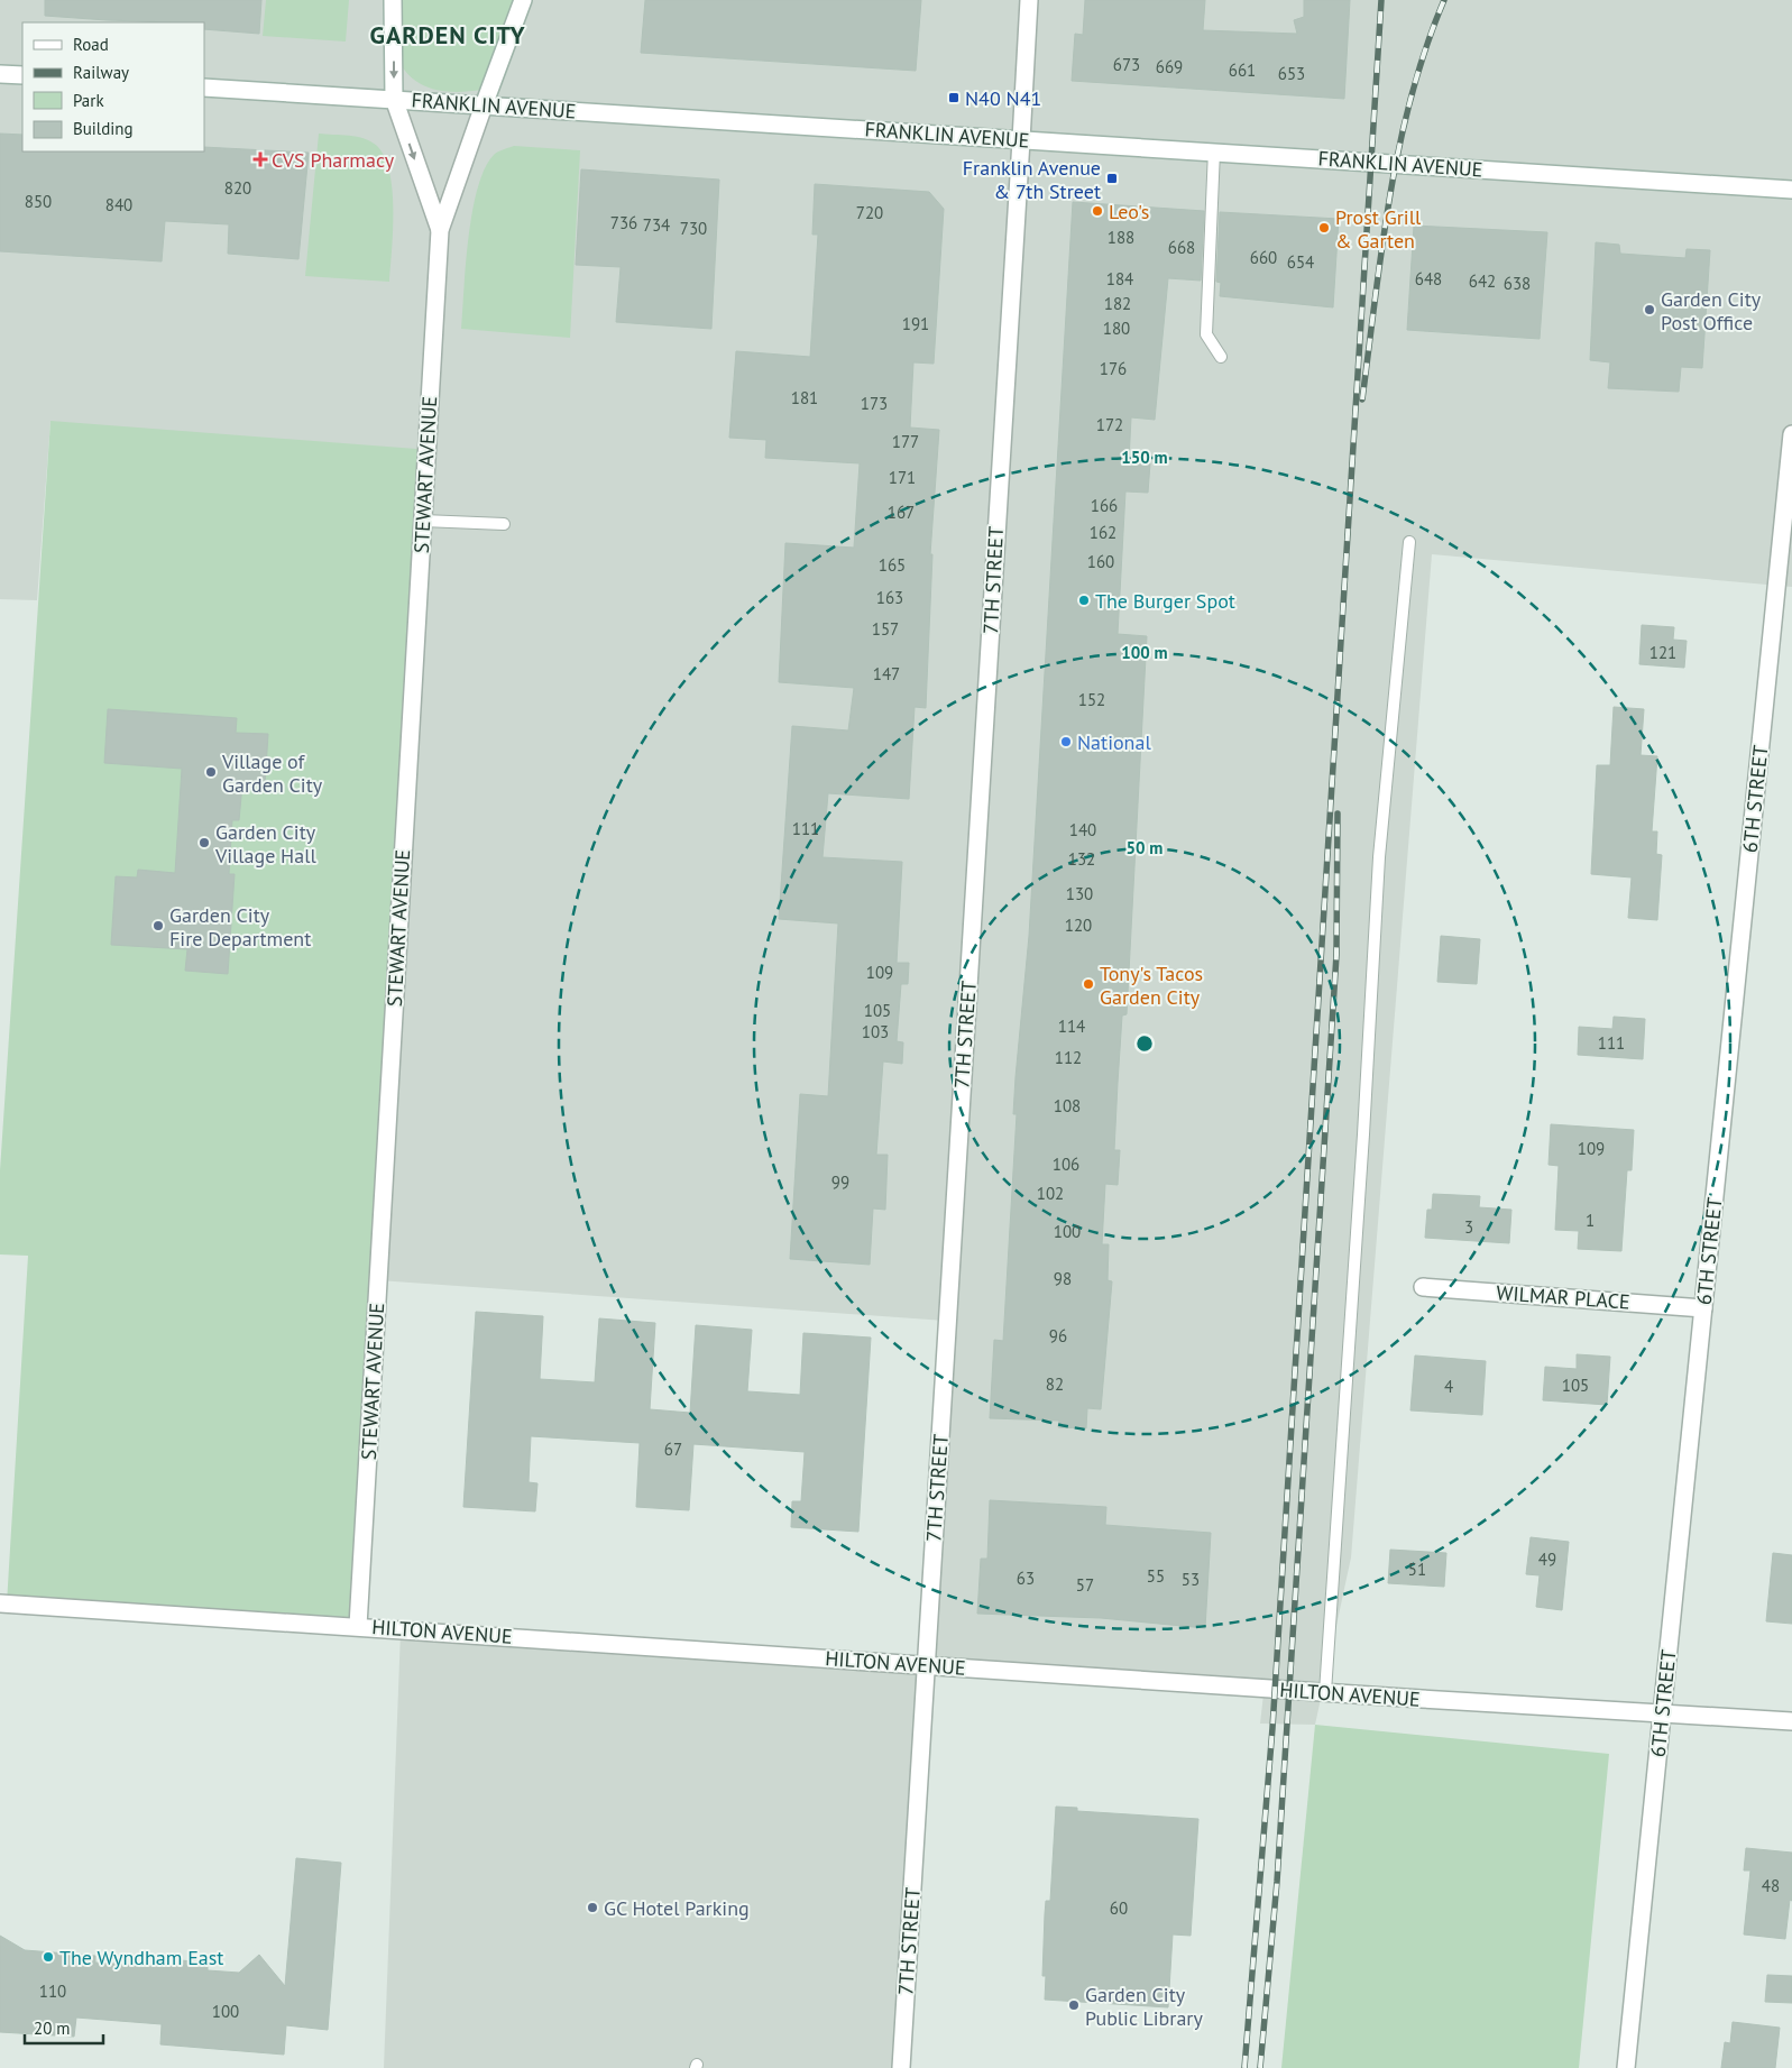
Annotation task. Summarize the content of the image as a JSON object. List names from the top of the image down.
{
  "streets": {
    "street": [
      "FRANKLIN AVENUE",
      "STEWART AVENUE",
      "7TH STREET",
      "6TH STREET",
      "WILMAR PLACE",
      "HILTON AVENUE"
    ]
  },
  "crossings": [
    ["FRANKLIN AVENUE", "STEWART AVENUE"],
    ["FRANKLIN AVENUE", "7TH STREET"],
    ["STEWART AVENUE", "HILTON AVENUE"],
    ["7TH STREET", "HILTON AVENUE"],
    ["6TH STREET", "WILMAR PLACE"],
    ["6TH STREET", "HILTON AVENUE"]
  ],
  "districts": ["GARDEN CITY"],
  "places": {
    "transit": ["N40 N41", "Franklin Avenue & 7th Street"],
    "health": ["CVS Pharmacy"],
    "other": [
      "Leo's",
      "Prost Grill & Garten",
      "Garden City Post Office",
      "The Burger Spot",
      "National",
      "Village of Garden City",
      "Garden City Village Hall",
      "Garden City Fire Department",
      "Tony's Tacos Garden City",
      "GC Hotel Parking",
      "The Wyndham East",
      "Garden City Public Library"
    ]
  },
  "house_numbers": [
    "673",
    "669",
    "661",
    "653",
    "820",
    "850",
    "840",
    "720",
    "736",
    "734",
    "730",
    "188",
    "668",
    "660",
    "654",
    "184",
    "648",
    "642",
    "638",
    "182",
    "191",
    "180",
    "176",
    "181",
    "173",
    "172",
    "177",
    "171",
    "166",
    "167",
    "162",
    "160",
    "165",
    "163",
    "157",
    "121",
    "147",
    "152",
    "111",
    "140",
    "132",
    "130",
    "120",
    "109",
    "105",
    "114",
    "103",
    "111",
    "112",
    "108",
    "109",
    "106",
    "99",
    "102",
    "1",
    "3",
    "100",
    "98",
    "96",
    "82",
    "105",
    "4",
    "67",
    "49",
    "51",
    "55",
    "63",
    "53",
    "57",
    "48",
    "60",
    "110",
    "100"
  ],
  "legend": [
    "Road",
    "Railway",
    "Park",
    "Building"
  ],
  "scale_bar": "20 m",
  "rings": ["150 m", "100 m", "50 m"]
}
